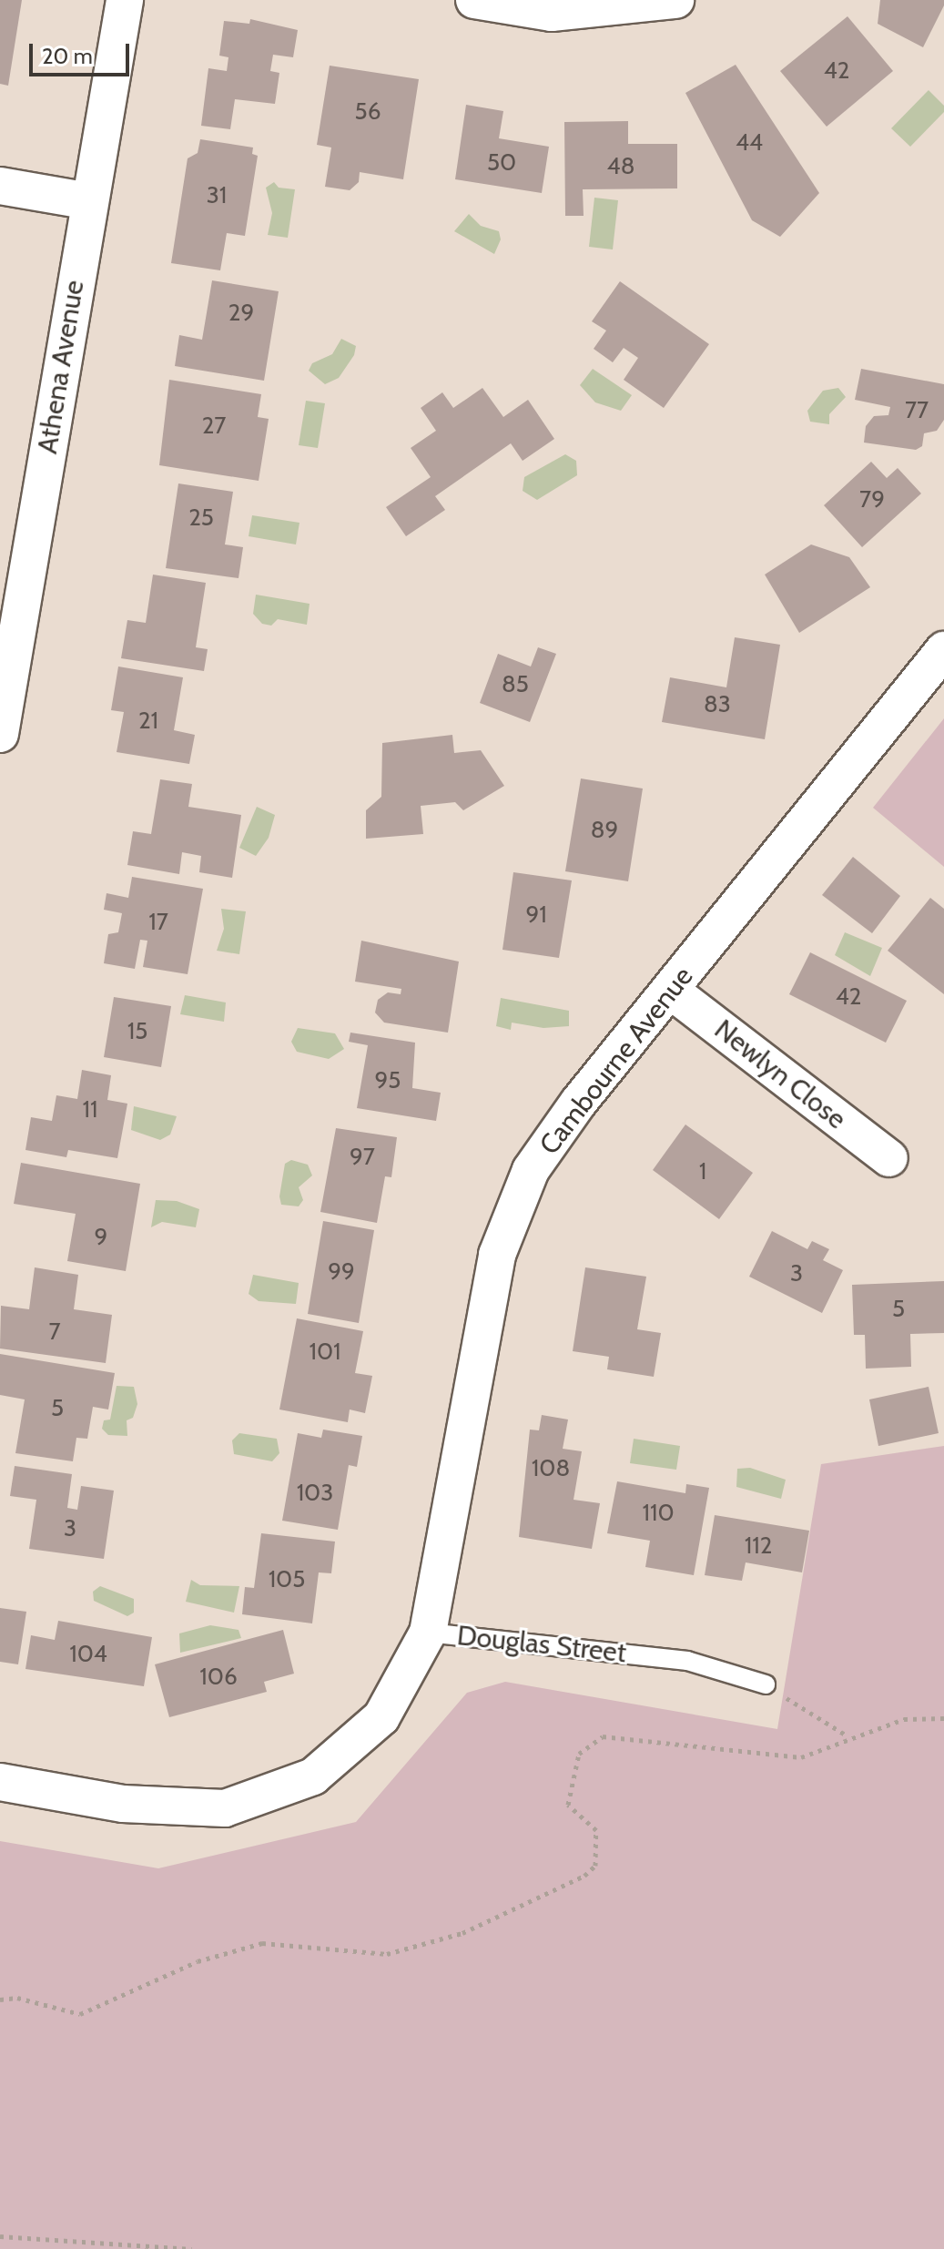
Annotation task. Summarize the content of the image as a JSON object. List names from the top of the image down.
{
  "streets": {
    "street": [
      "Athena Avenue",
      "Cambourne Avenue",
      "Newlyn Close",
      "Douglas Street"
    ]
  },
  "crossings": [
    ["Cambourne Avenue", "Newlyn Close"],
    ["Cambourne Avenue", "Douglas Street"]
  ],
  "house_numbers": [
    "42",
    "56",
    "44",
    "50",
    "48",
    "31",
    "29",
    "77",
    "27",
    "79",
    "25",
    "85",
    "83",
    "21",
    "89",
    "91",
    "17",
    "42",
    "15",
    "95",
    "11",
    "97",
    "1",
    "9",
    "99",
    "3",
    "5",
    "7",
    "101",
    "5",
    "108",
    "103",
    "110",
    "3",
    "112",
    "105",
    "104",
    "106"
  ],
  "scale_bar": "20 m"
}
